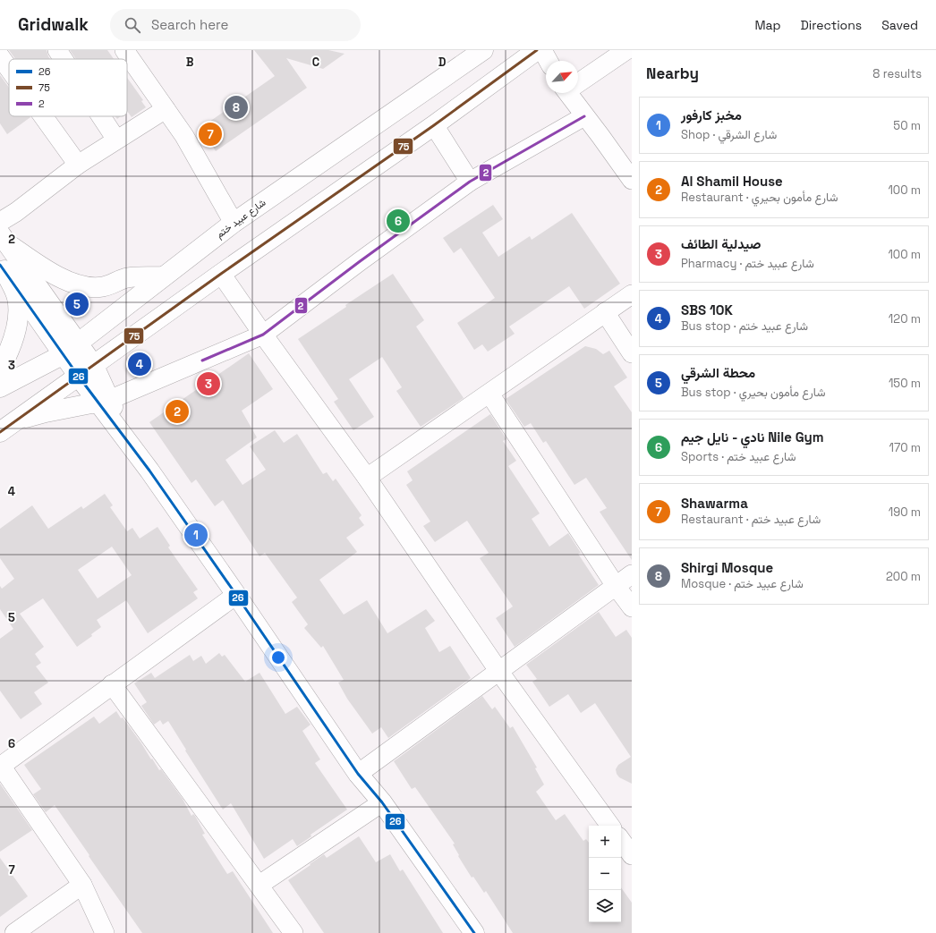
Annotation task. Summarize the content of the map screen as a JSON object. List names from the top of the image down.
{
  "streets": {
    "main road": ["شارع عبيد ختم"]
  },
  "lines": ["transit line 75", "transit line 2", "transit line 26"],
  "legend": ["26", "75", "2"],
  "north": "top right",
  "page": {
    "header": "Gridwalk",
    "search": "Search here",
    "nav": ["Map", "Directions", "Saved"],
    "heading": ["Nearby", "8 results"],
    "pins": [
      "8",
      "7",
      "6",
      "5",
      "4",
      "3",
      "2",
      "1"
    ],
    "list": [
      {
        "mark": "1",
        "name": "مخبز كارفور",
        "note": "Shop · شارع الشرقي",
        "value": "50 m"
      },
      {
        "mark": "2",
        "name": "Al Shamil House",
        "note": "Restaurant · شارع مأمون بحيري",
        "value": "100 m"
      },
      {
        "mark": "3",
        "name": "صيدلية الطائف",
        "note": "Pharmacy · شارع عبيد ختم",
        "value": "100 m"
      },
      {
        "mark": "4",
        "name": "SBS 10K",
        "note": "Bus stop · شارع عبيد ختم",
        "value": "120 m"
      },
      {
        "mark": "5",
        "name": "محطة الشرقي",
        "note": "Bus stop · شارع مأمون بحيري",
        "value": "150 m"
      },
      {
        "mark": "6",
        "name": "نادي - نايل جيم Nile Gym",
        "note": "Sports · شارع عبيد ختم",
        "value": "170 m"
      },
      {
        "mark": "7",
        "name": "Shawarma",
        "note": "Restaurant · شارع عبيد ختم",
        "value": "190 m"
      },
      {
        "mark": "8",
        "name": "Shirgi Mosque",
        "note": "Mosque · شارع عبيد ختم",
        "value": "200 m"
      }
    ],
    "map_buttons": ["+", "−"]
  },
  "grid": {
    "columns": ["B", "C", "D"],
    "rows": [
      "2",
      "3",
      "4",
      "5",
      "6",
      "7"
    ]
  }
}
